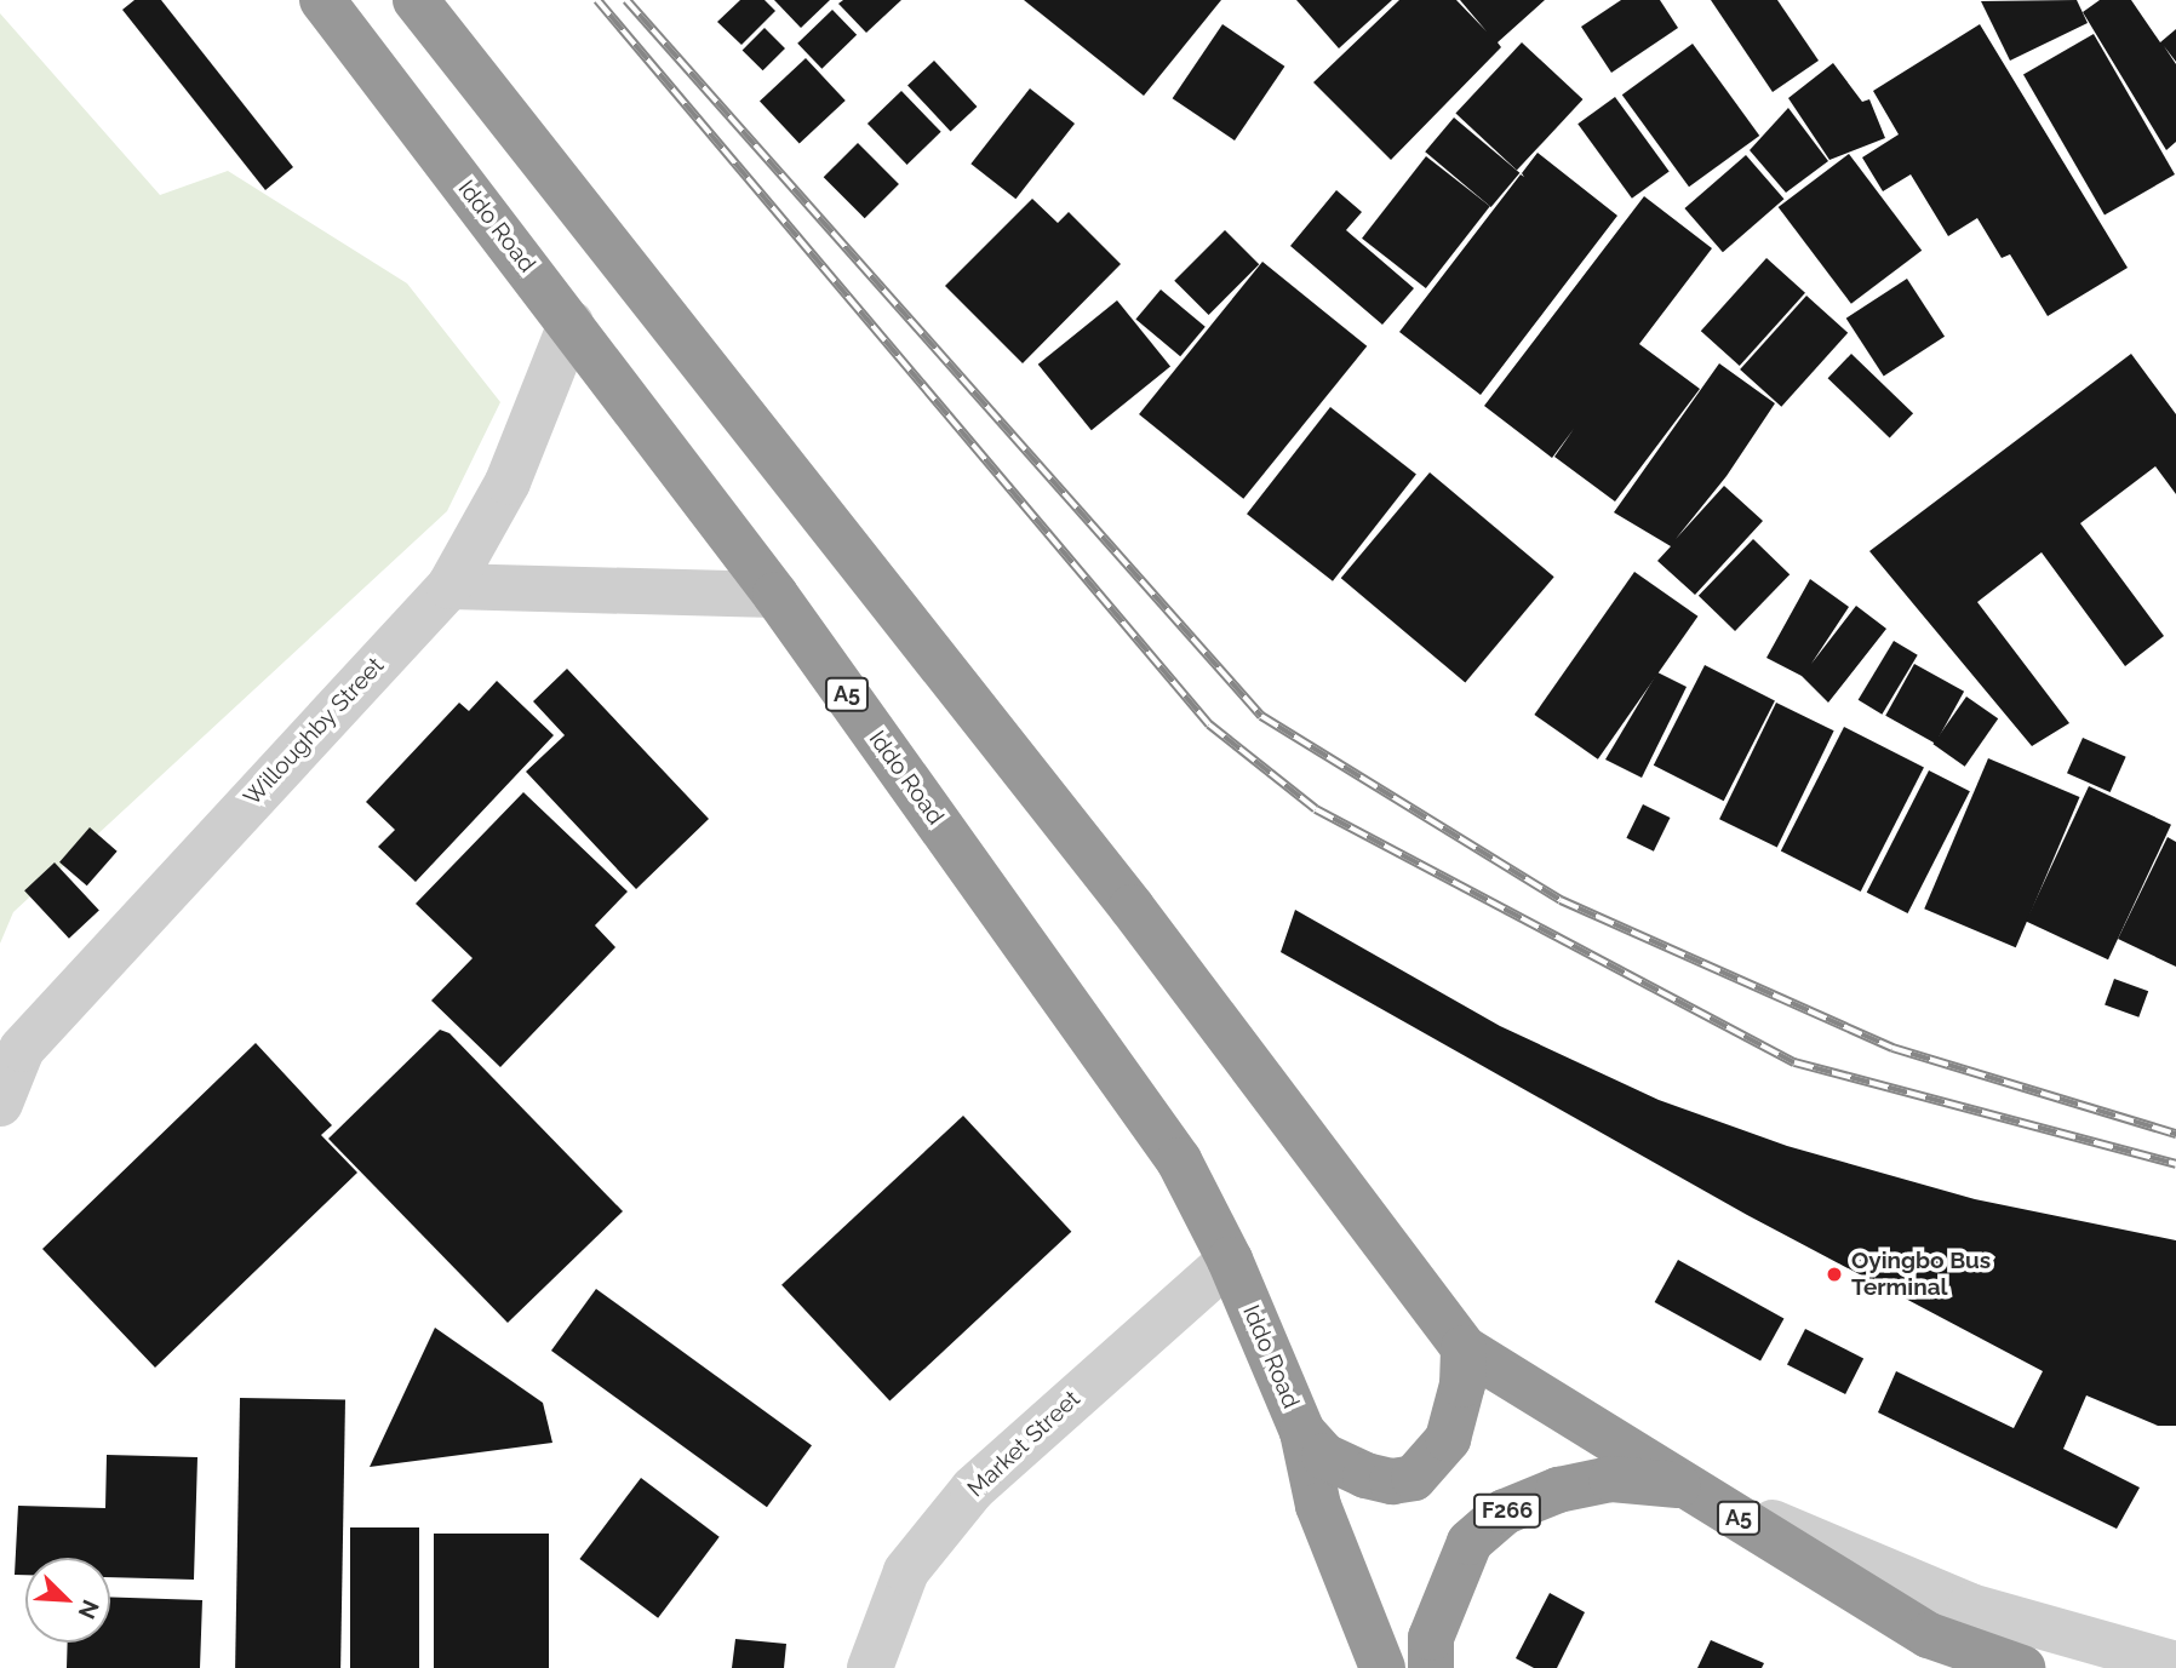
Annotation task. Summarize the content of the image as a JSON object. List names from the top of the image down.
{
  "streets": {
    "highway": ["Iddo Road", "A5", "F266"],
    "street": ["Willoughby Street", "Market Street"]
  },
  "crossings": [
    ["Iddo Road", "Willoughby Street"],
    ["Iddo Road", "Market Street"],
    ["A5", "F266"]
  ],
  "places": ["Oyingbo Bus Terminal"],
  "north": "bottom right"
}
